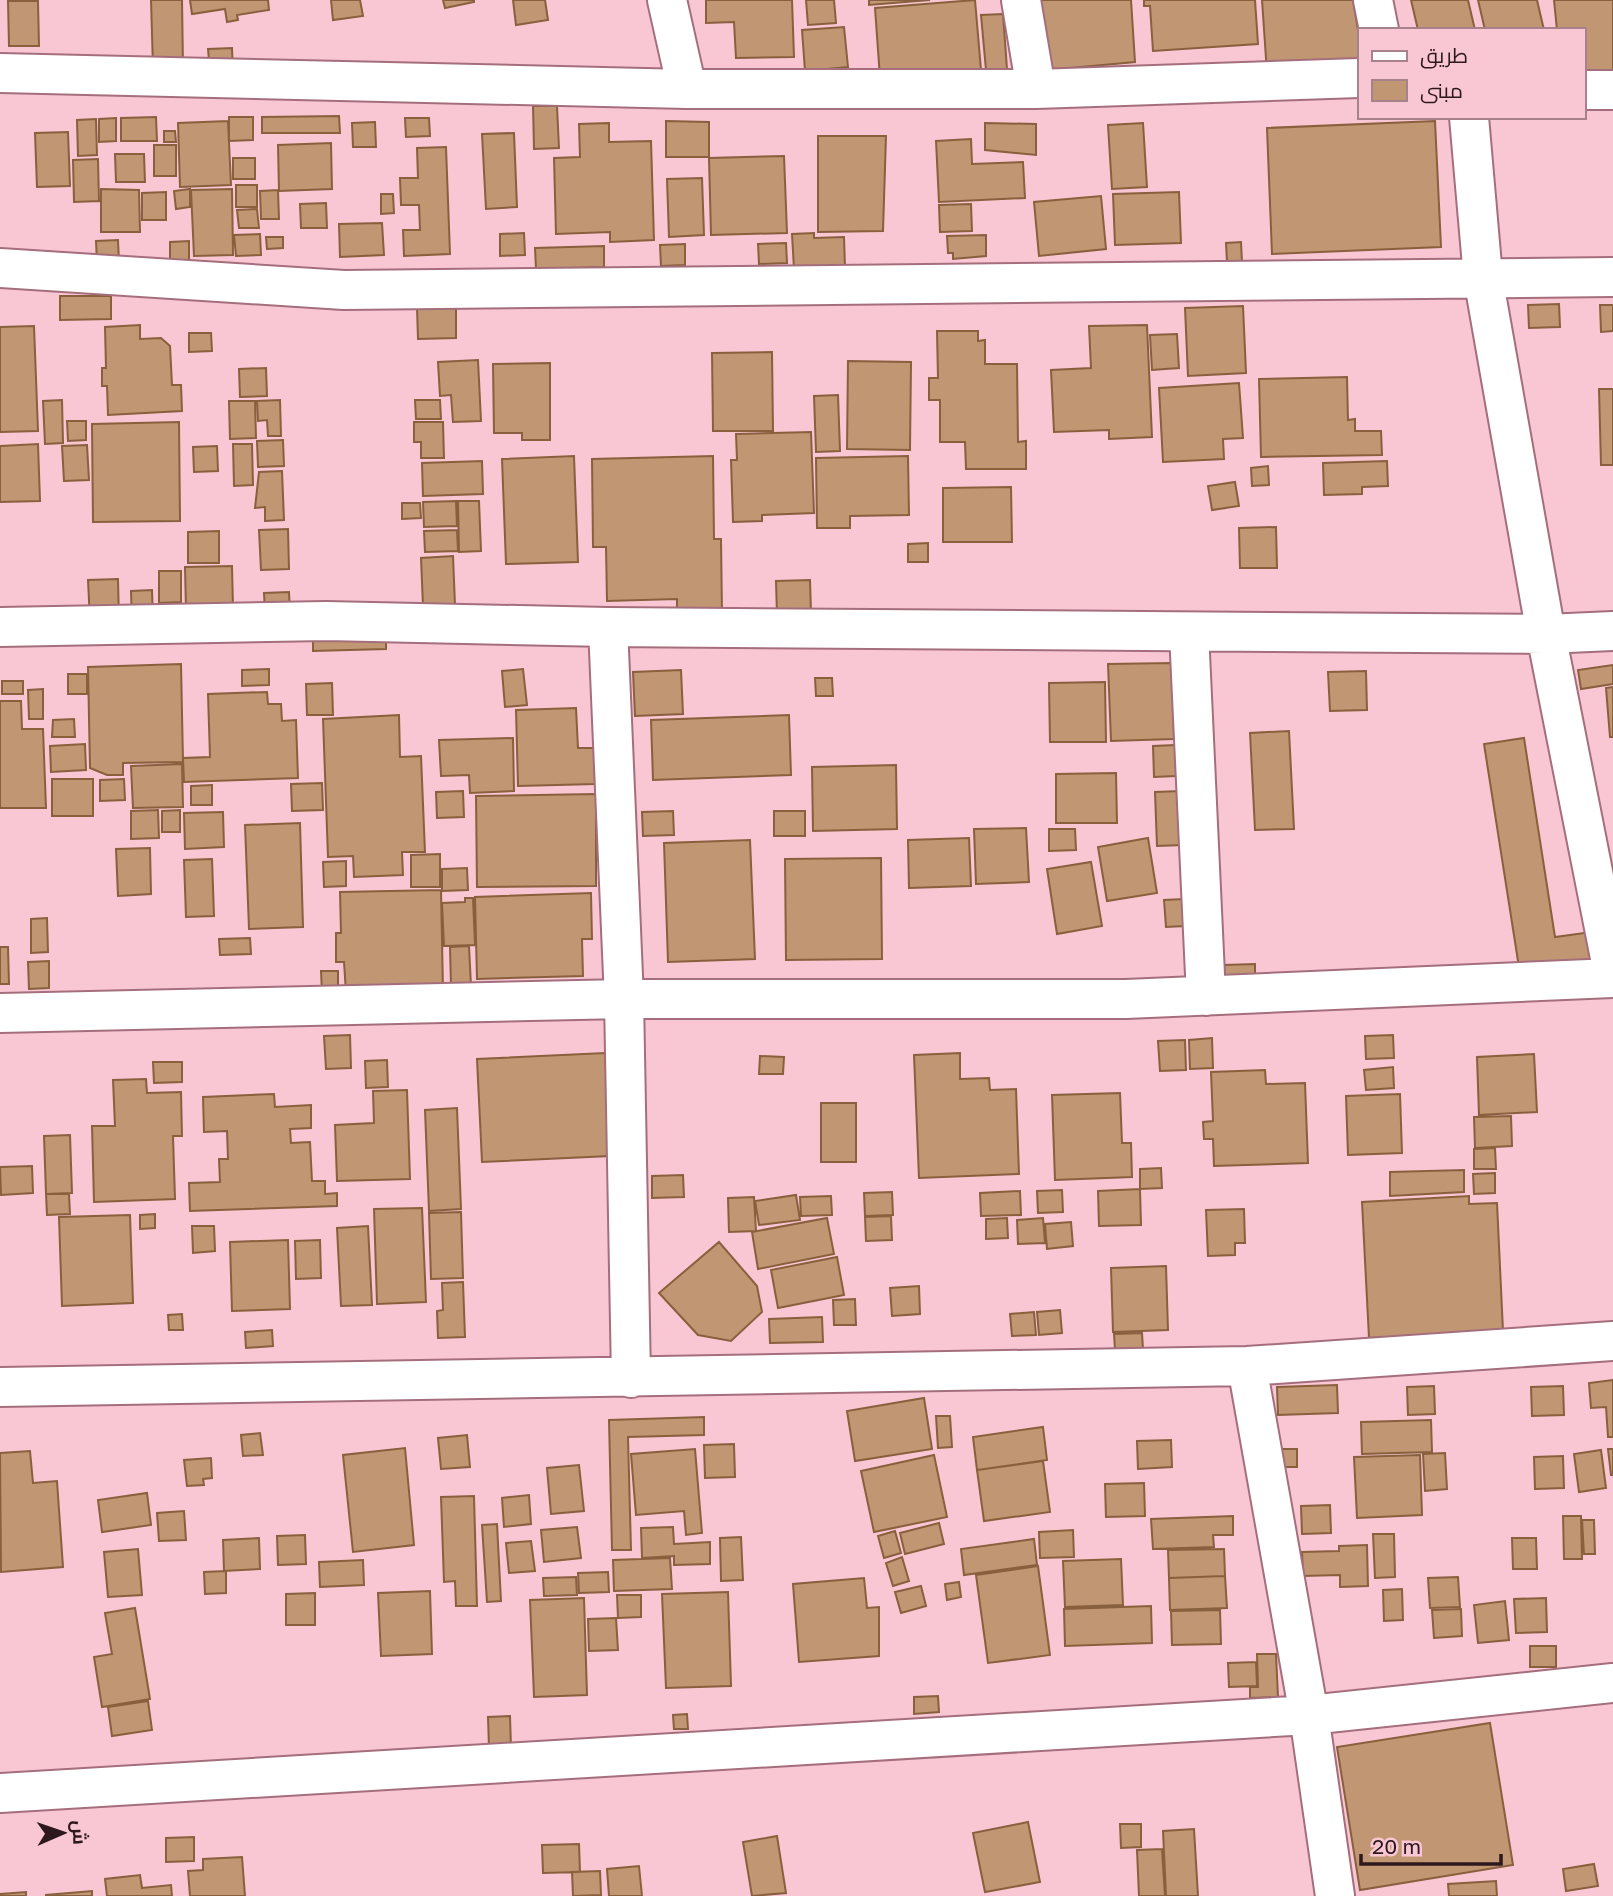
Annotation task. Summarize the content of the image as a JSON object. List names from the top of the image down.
{
  "legend": ["طريق", "مبنى"],
  "scale_bar": "20 m",
  "north": "right"
}
